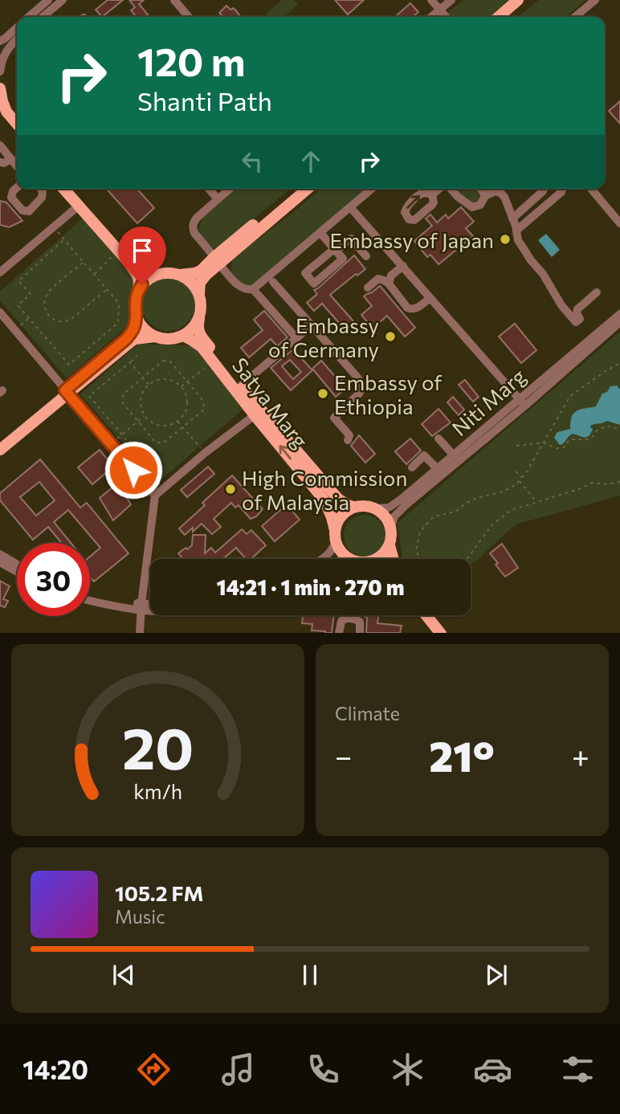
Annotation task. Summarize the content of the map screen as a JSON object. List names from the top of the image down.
{
  "streets": {
    "main road": ["Satya Marg"],
    "street": ["Niti Marg"]
  },
  "places": [
    "Embassy of Japan",
    "Embassy of Germany",
    "Embassy of Ethiopia",
    "High Commission of Malaysia"
  ],
  "page": {
    "turn": ["120 m", "Shanti Path"],
    "limit": "30",
    "trip": "14:21 · 1 min · 270 m",
    "tile": "Climate",
    "heat": ["−", "21°", "+"],
    "song": ["105.2 FM", "Music"],
    "tabs": "14:20",
    "gauge": ["20", "km/h"]
  }
}
